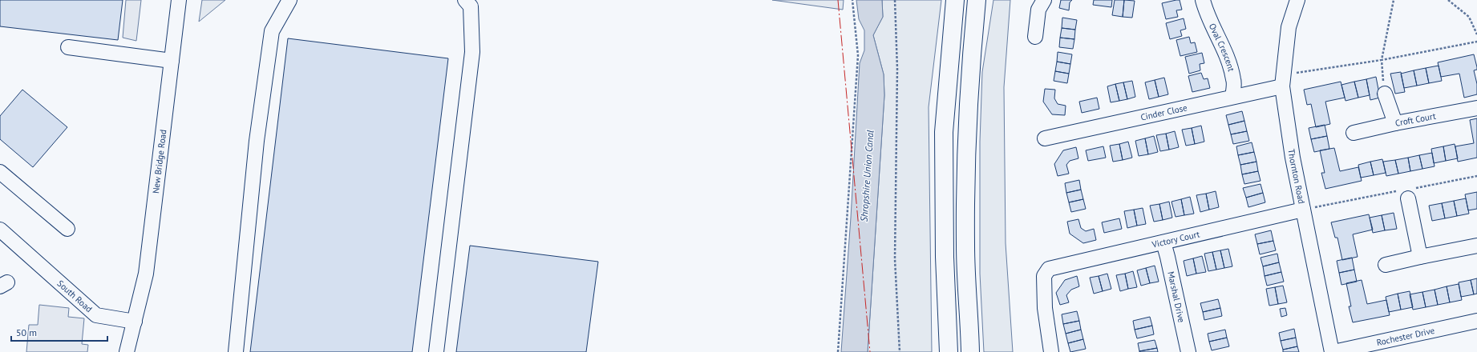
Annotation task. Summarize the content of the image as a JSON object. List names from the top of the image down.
{
  "streets": {
    "street": [
      "Oval Crescent",
      "Cinder Close",
      "Croft Court",
      "New Bridge Road",
      "Thornton Road",
      "Victory Court",
      "South Road",
      "Marshal Drive",
      "Rochester Drive"
    ]
  },
  "crossings": [
    ["Oval Crescent", "Cinder Close"],
    ["Cinder Close", "Thornton Road"],
    ["New Bridge Road", "South Road"],
    ["Thornton Road", "Victory Court"],
    ["Thornton Road", "Rochester Drive"],
    ["Victory Court", "Marshal Drive"]
  ],
  "water": ["Shropshire Union Canal"],
  "scale_bar": "50 m"
}
